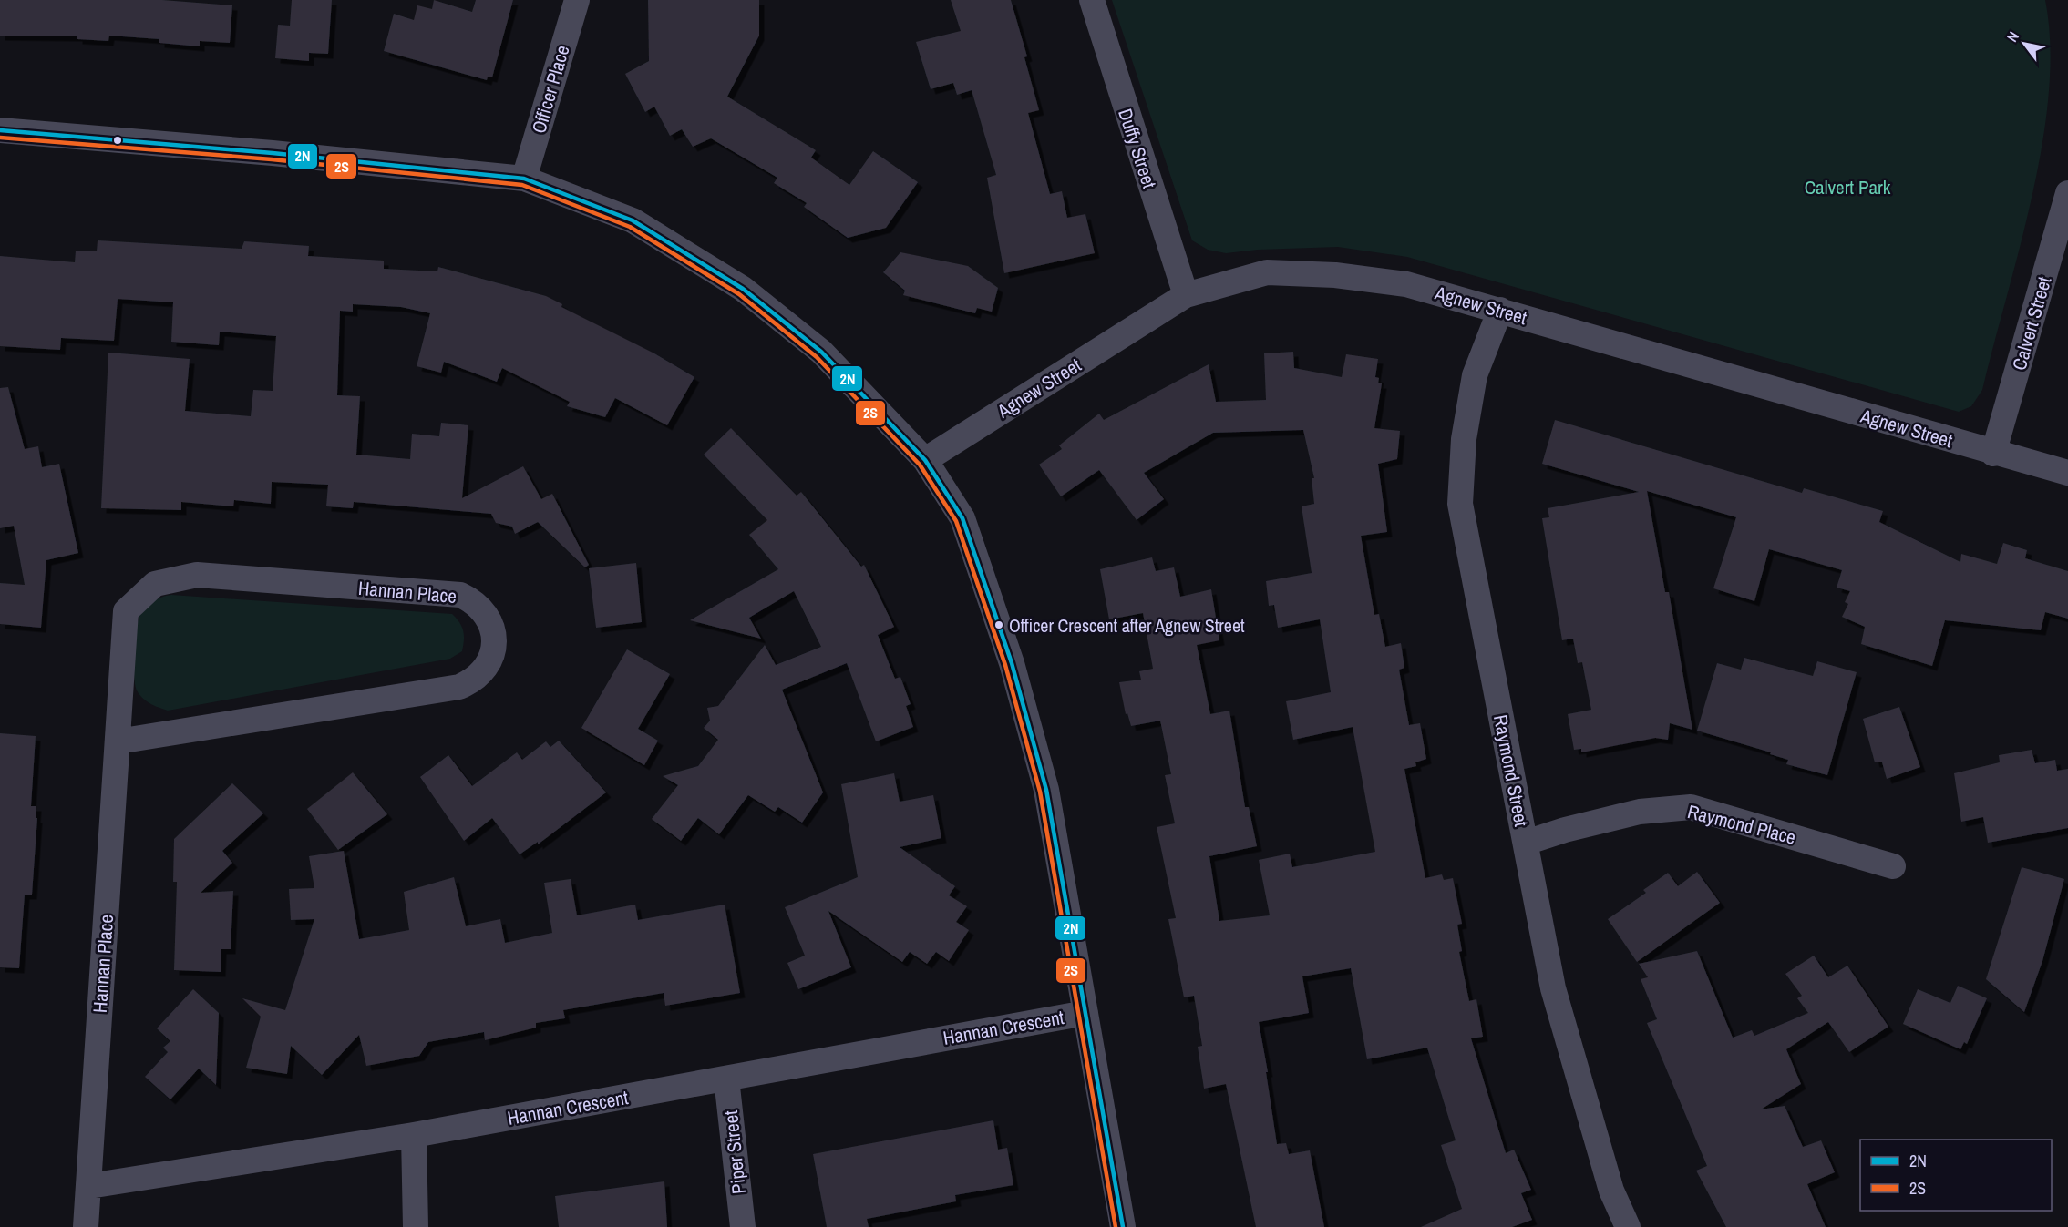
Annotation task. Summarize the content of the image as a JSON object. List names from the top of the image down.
{
  "streets": {
    "street": [
      "Officer Place",
      "Duffy Street",
      "Agnew Street",
      "Calvert Street",
      "Hannan Place",
      "Raymond Street",
      "Raymond Place",
      "Hannan Crescent",
      "Piper Street"
    ]
  },
  "crossings": [
    ["Duffy Street", "Agnew Street"],
    ["Agnew Street", "Calvert Street"],
    ["Agnew Street", "Raymond Street"],
    ["Hannan Place", "Hannan Crescent"],
    ["Raymond Street", "Raymond Place"],
    ["Hannan Crescent", "Piper Street"]
  ],
  "parks": ["Calvert Park"],
  "places": ["Officer Crescent after Agnew Street"],
  "lines": ["transit line 2N", "transit line 2S"],
  "legend": ["2N", "2S"],
  "north": "top left"
}
